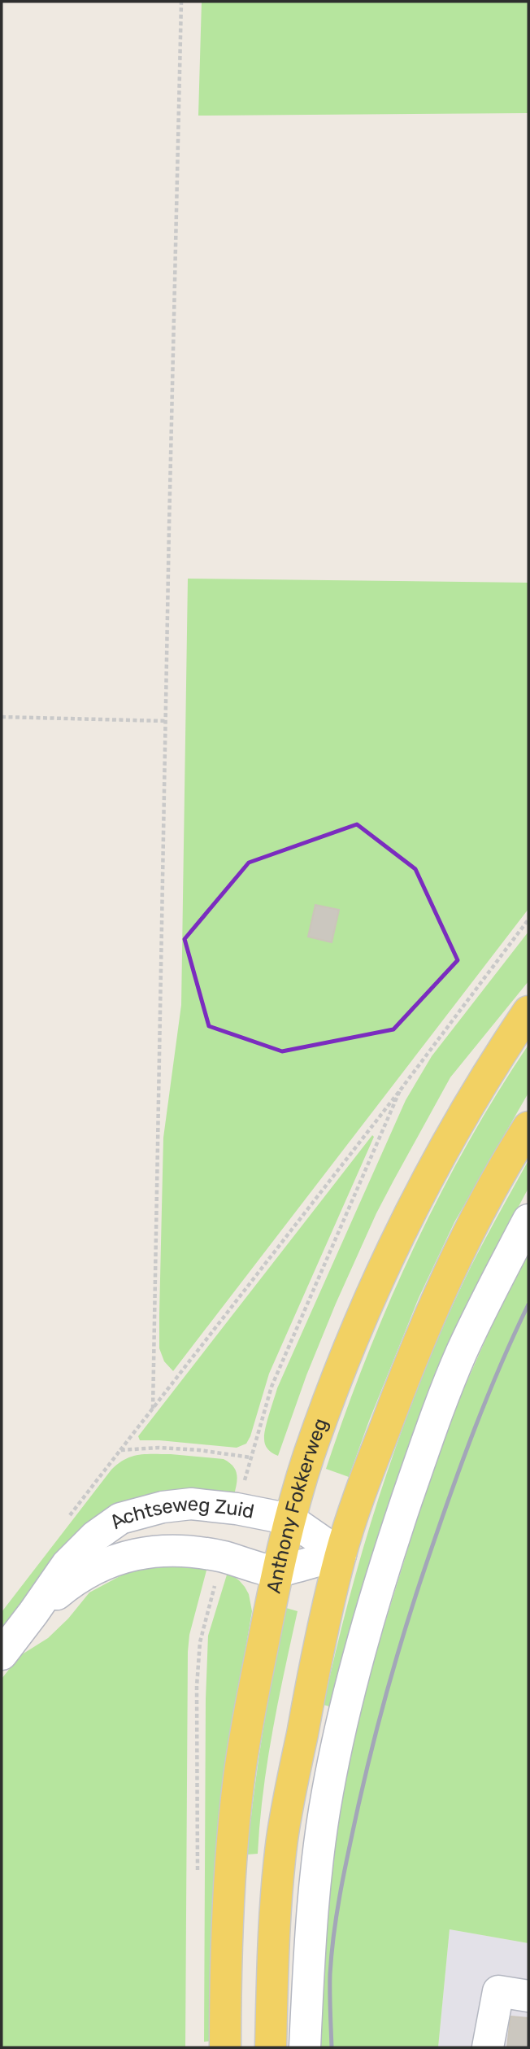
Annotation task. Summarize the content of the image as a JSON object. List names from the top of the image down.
{
  "streets": {
    "main road": ["Anthony Fokkerweg"],
    "street": ["Achtseweg Zuid"]
  },
  "crossings": [
    ["Anthony Fokkerweg", "Achtseweg Zuid"]
  ]
}
